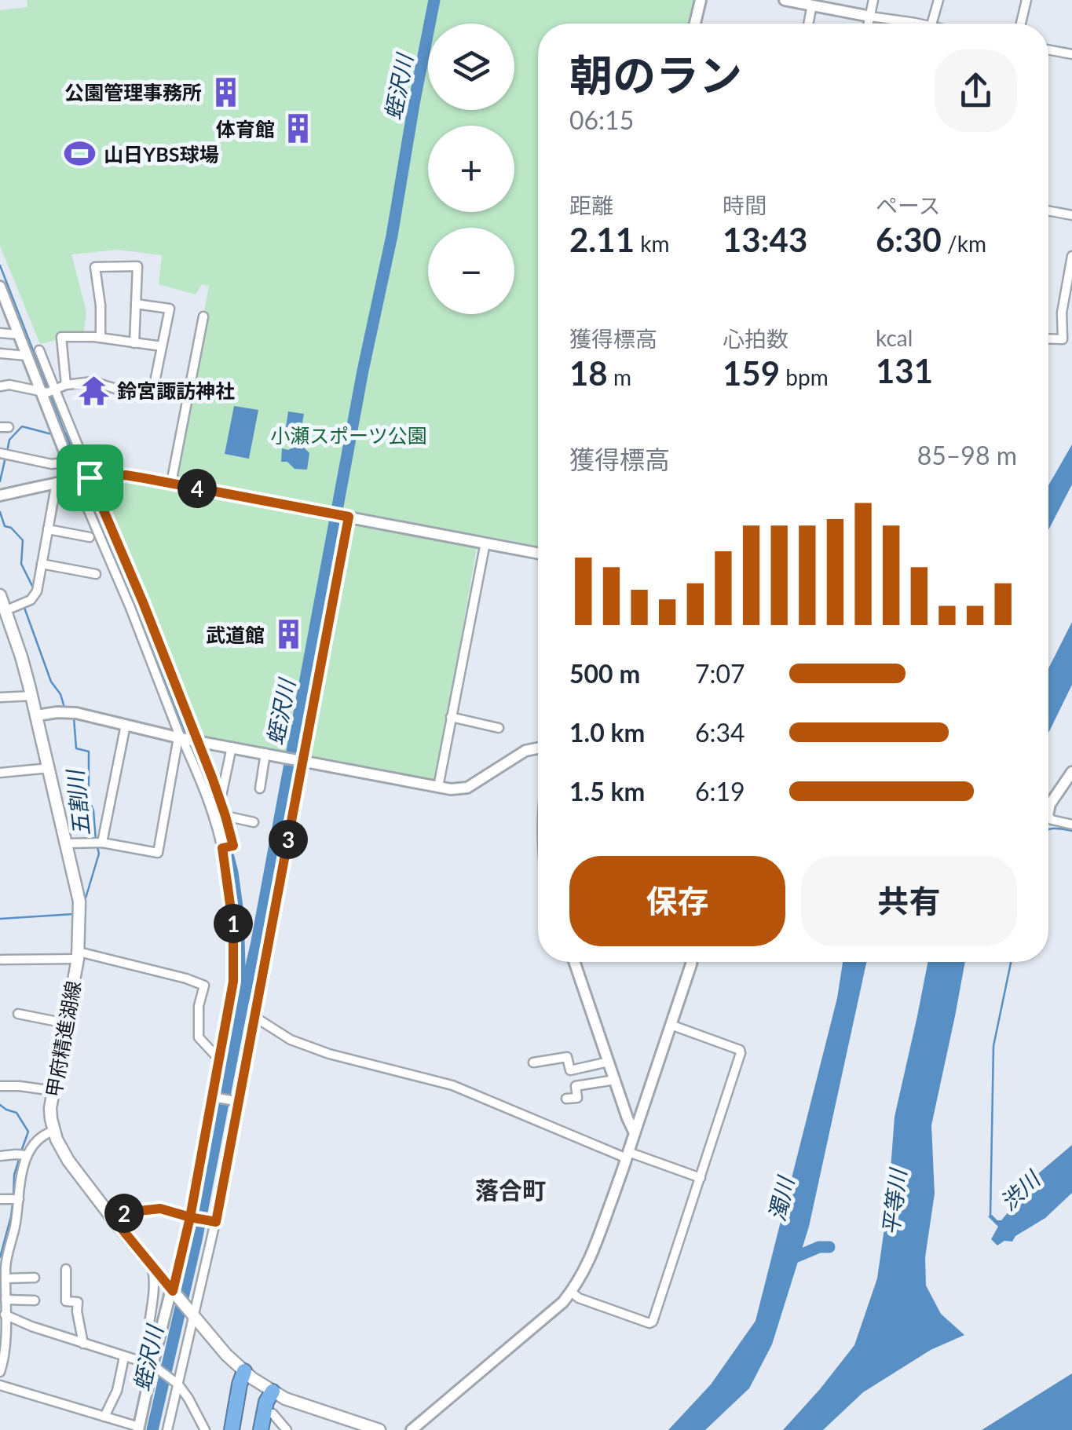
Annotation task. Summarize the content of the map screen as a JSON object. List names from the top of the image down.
{
  "streets": {
    "main road": ["甲府精進湖線"]
  },
  "districts": ["落合町"],
  "water": [
    "蛭沢川",
    "五割川",
    "渋川",
    "濁川",
    "平等川"
  ],
  "parks": ["小瀬スポーツ公園"],
  "places": {
    "building": ["公園管理事務所", "体育館", "武道館"],
    "sports": ["山日YBS球場"],
    "temple": ["鈴宮諏訪神社"]
  },
  "page": {
    "map_buttons": ["+", "−"],
    "heading": ["朝のラン", "06:15"],
    "stats": [
      ["距離", "2.11 km"],
      ["時間", "13:43"],
      ["ペース", "6:30 /km"],
      ["獲得標高", "18 m"],
      ["心拍数", "159 bpm"],
      ["kcal", "131"]
    ],
    "chart": ["獲得標高", "85–98 m"],
    "pins": [
      "4",
      "3",
      "1",
      "2"
    ],
    "list": [
      {
        "name": "500 m",
        "note": "7:07"
      },
      {
        "name": "1.0 km",
        "note": "6:34"
      },
      {
        "name": "1.5 km",
        "note": "6:19"
      }
    ],
    "buttons": ["保存", "共有"]
  }
}
